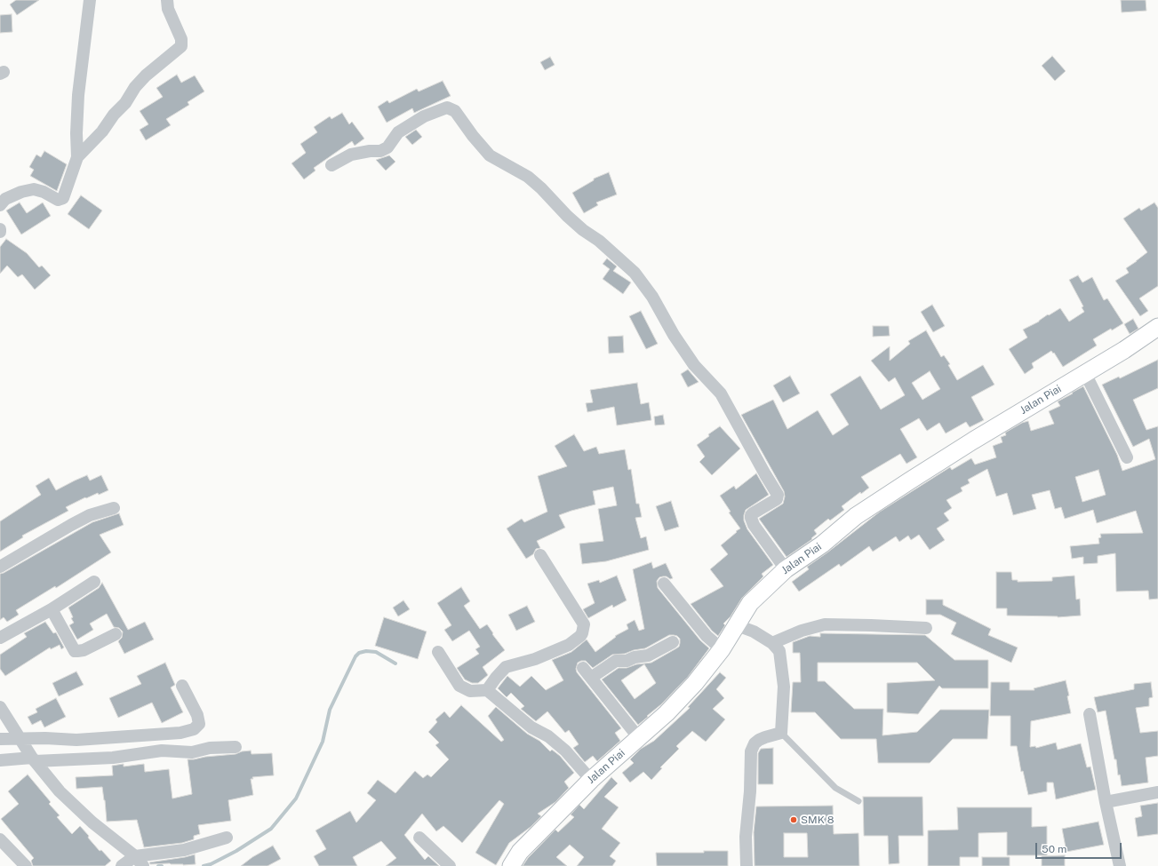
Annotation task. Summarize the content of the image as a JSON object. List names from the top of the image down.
{
  "streets": {
    "street": ["Jalan Piai"]
  },
  "places": ["SMK 8"],
  "scale_bar": "50 m"
}
